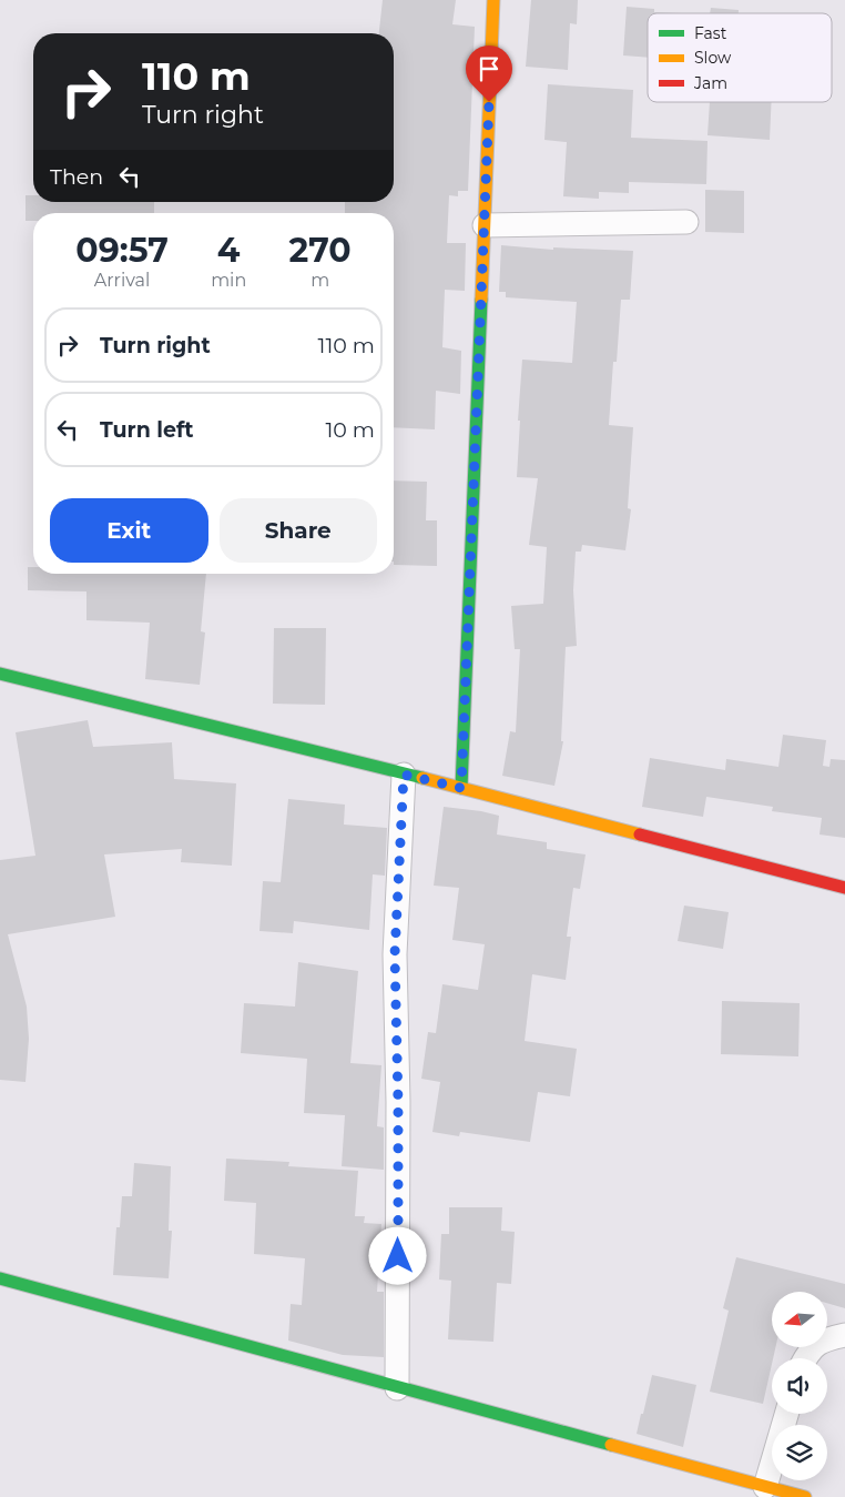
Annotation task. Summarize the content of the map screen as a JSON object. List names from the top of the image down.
{
  "legend": ["Fast", "Slow", "Jam"],
  "north": "left",
  "page": {
    "turn": ["110 m", "Turn right"],
    "then": "Then",
    "eta": [
      "09:57",
      "Arrival",
      "4",
      "min",
      "270",
      "m"
    ],
    "list": [
      {
        "name": "Turn right",
        "value": "110 m"
      },
      {
        "name": "Turn left",
        "value": "10 m"
      }
    ],
    "buttons": ["Exit", "Share"]
  }
}
